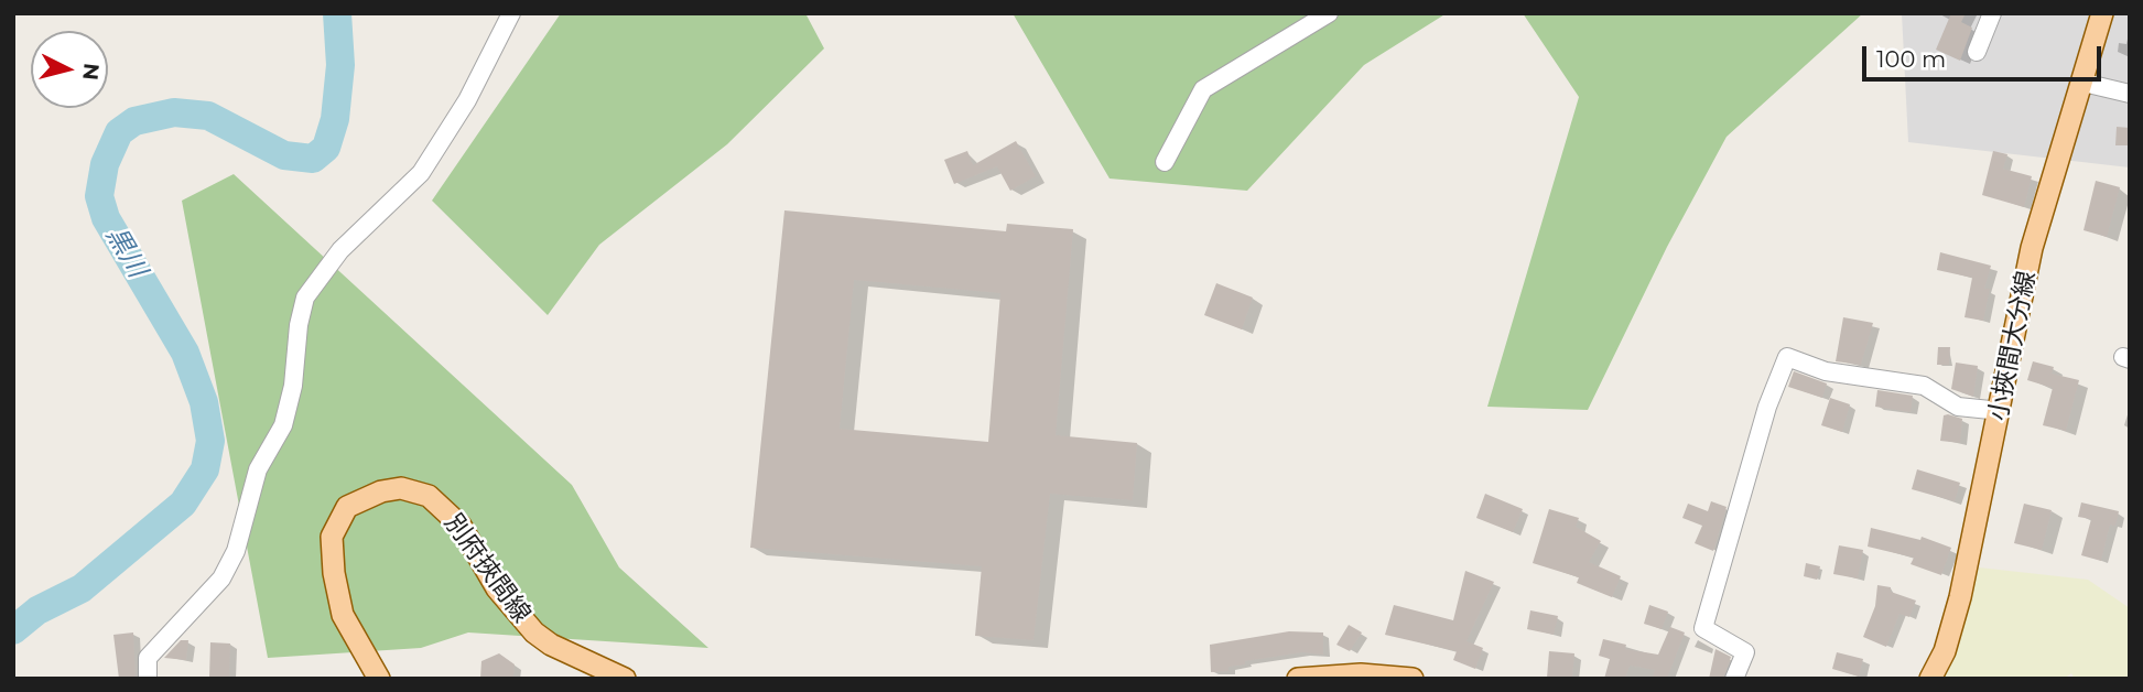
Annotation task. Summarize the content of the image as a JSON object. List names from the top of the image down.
{
  "streets": {
    "main road": ["小挾間大分線", "別府挾間線"]
  },
  "water": ["黒川"],
  "scale_bar": "100 m",
  "north": "right"
}
